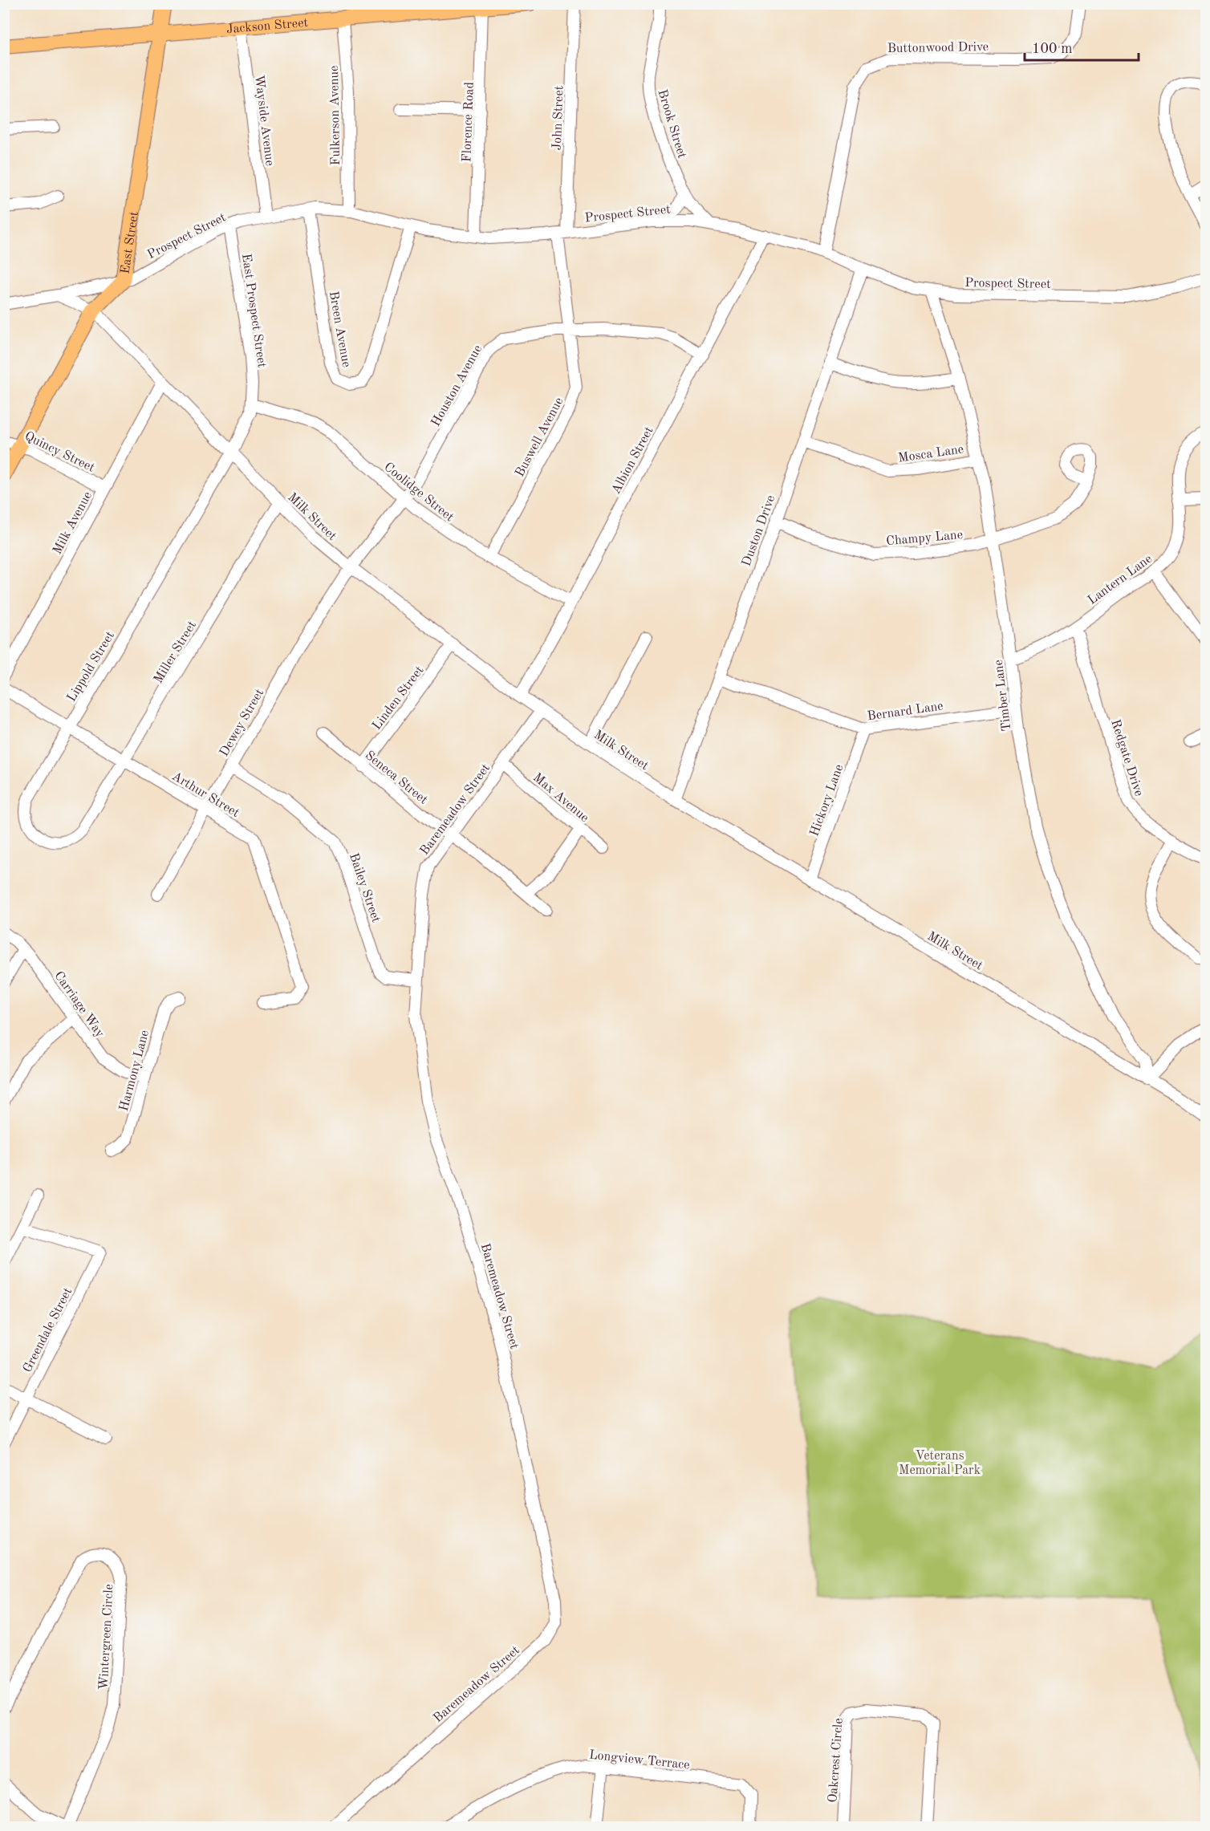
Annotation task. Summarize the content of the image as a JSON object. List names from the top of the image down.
{
  "streets": {
    "main road": ["Jackson Street", "East Street"],
    "street": [
      "Buttonwood Drive",
      "Fulkerson Avenue",
      "John Street",
      "Wayside Avenue",
      "Florence Road",
      "Brook Street",
      "Prospect Street",
      "East Prospect Street",
      "Breen Avenue",
      "Houston Avenue",
      "Buswell Avenue",
      "Quincy Street",
      "Mosca Lane",
      "Albion Street",
      "Coolidge Street",
      "Milk Street",
      "Milk Avenue",
      "Duston Drive",
      "Champy Lane",
      "Lantern Lane",
      "Miller Street",
      "Lippold Street",
      "Timber Lane",
      "Linden Street",
      "Bernard Lane",
      "Dewey Street",
      "Redgate Drive",
      "Seneca Street",
      "Arthur Street",
      "Max Avenue",
      "Hickory Lane",
      "Baremeadow Street",
      "Bailey Street",
      "Carriage Way",
      "Harmony Lane",
      "Greendale Street",
      "Wintergreen Circle",
      "Longview Terrace",
      "Oakcrest Circle"
    ]
  },
  "crossings": [
    ["Jackson Street", "Fulkerson Avenue"],
    ["Jackson Street", "Wayside Avenue"],
    ["Jackson Street", "Florence Road"],
    ["Jackson Street", "East Street"],
    ["Buttonwood Drive", "Prospect Street"],
    ["Fulkerson Avenue", "Prospect Street"],
    ["John Street", "Prospect Street"],
    ["John Street", "Buswell Avenue"],
    ["Wayside Avenue", "Prospect Street"],
    ["Florence Road", "Prospect Street"],
    ["Brook Street", "Prospect Street"],
    ["Prospect Street", "East Street"],
    ["Prospect Street", "East Prospect Street"],
    ["Prospect Street", "Breen Avenue"],
    ["Prospect Street", "Buswell Avenue"],
    ["Prospect Street", "Albion Street"],
    ["Prospect Street", "Duston Drive"],
    ["Prospect Street", "Timber Lane"],
    ["East Street", "Quincy Street"],
    ["East Street", "Milk Street"],
    ["East Prospect Street", "Coolidge Street"],
    ["East Prospect Street", "Milk Street"],
    ["East Prospect Street", "Lippold Street"],
    ["Houston Avenue", "Buswell Avenue"],
    ["Houston Avenue", "Albion Street"],
    ["Houston Avenue", "Coolidge Street"],
    ["Houston Avenue", "Milk Street"],
    ["Houston Avenue", "Dewey Street"],
    ["Buswell Avenue", "Coolidge Street"],
    ["Quincy Street", "Milk Avenue"],
    ["Mosca Lane", "Duston Drive"],
    ["Mosca Lane", "Timber Lane"],
    ["Albion Street", "Coolidge Street"],
    ["Albion Street", "Milk Street"],
    ["Milk Street", "Milk Avenue"],
    ["Milk Street", "Duston Drive"],
    ["Milk Street", "Miller Street"],
    ["Milk Street", "Lippold Street"],
    ["Milk Street", "Timber Lane"],
    ["Milk Street", "Linden Street"],
    ["Milk Street", "Dewey Street"],
    ["Milk Street", "Hickory Lane"],
    ["Milk Street", "Baremeadow Street"],
    ["Duston Drive", "Champy Lane"],
    ["Duston Drive", "Bernard Lane"],
    ["Champy Lane", "Timber Lane"],
    ["Lantern Lane", "Timber Lane"],
    ["Lantern Lane", "Redgate Drive"],
    ["Miller Street", "Lippold Street"],
    ["Miller Street", "Arthur Street"],
    ["Lippold Street", "Arthur Street"],
    ["Timber Lane", "Bernard Lane"],
    ["Linden Street", "Seneca Street"],
    ["Bernard Lane", "Hickory Lane"],
    ["Dewey Street", "Arthur Street"],
    ["Dewey Street", "Bailey Street"],
    ["Seneca Street", "Baremeadow Street"],
    ["Max Avenue", "Baremeadow Street"],
    ["Baremeadow Street", "Bailey Street"],
    ["Carriage Way", "Harmony Lane"]
  ],
  "parks": ["Veterans Memorial Park"],
  "scale_bar": "100 m"
}
